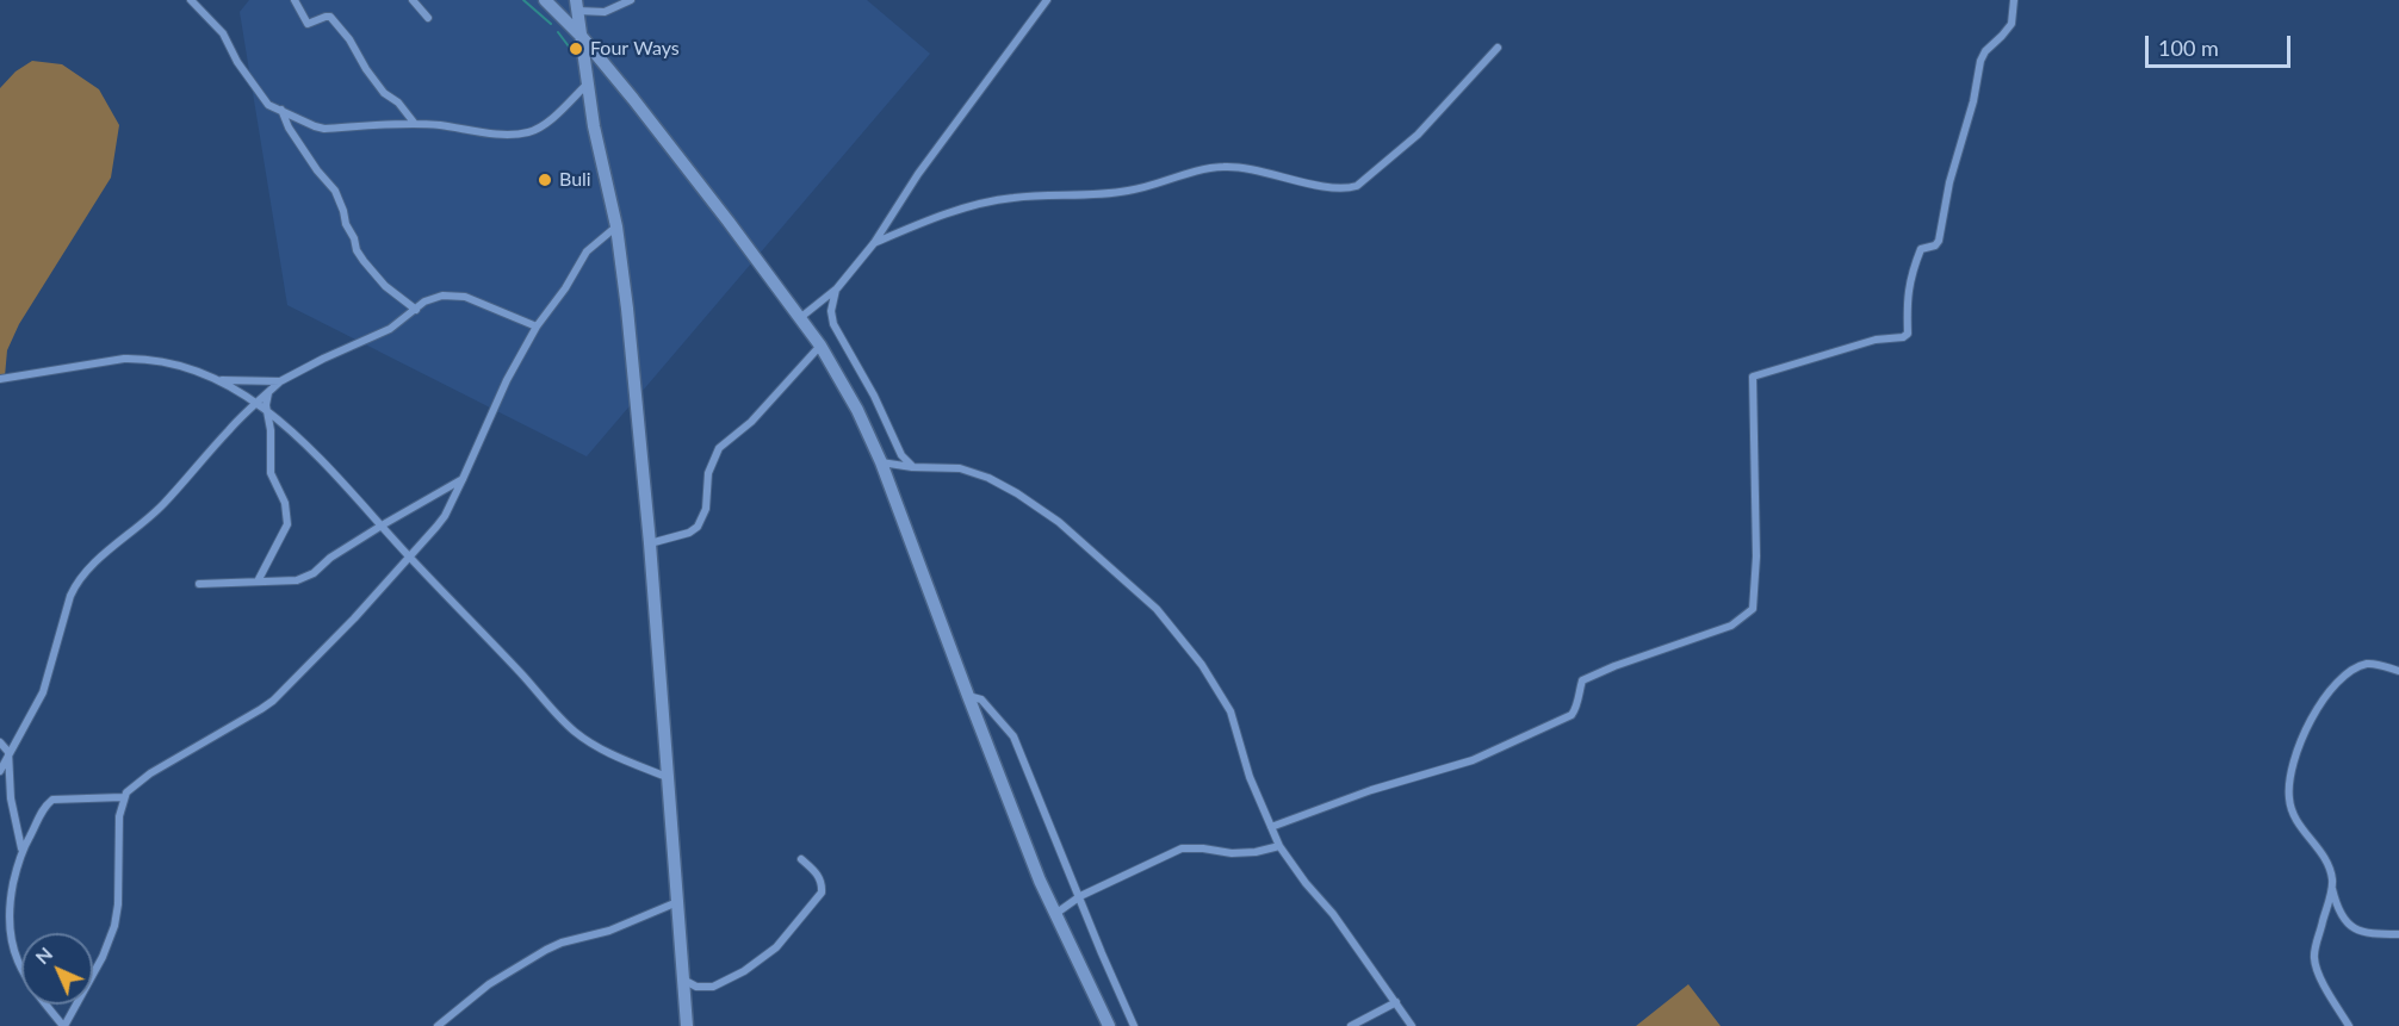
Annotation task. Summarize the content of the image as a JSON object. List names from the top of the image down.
{
  "places": ["Four Ways", "Buli"],
  "scale_bar": "100 m",
  "north": "top left"
}
